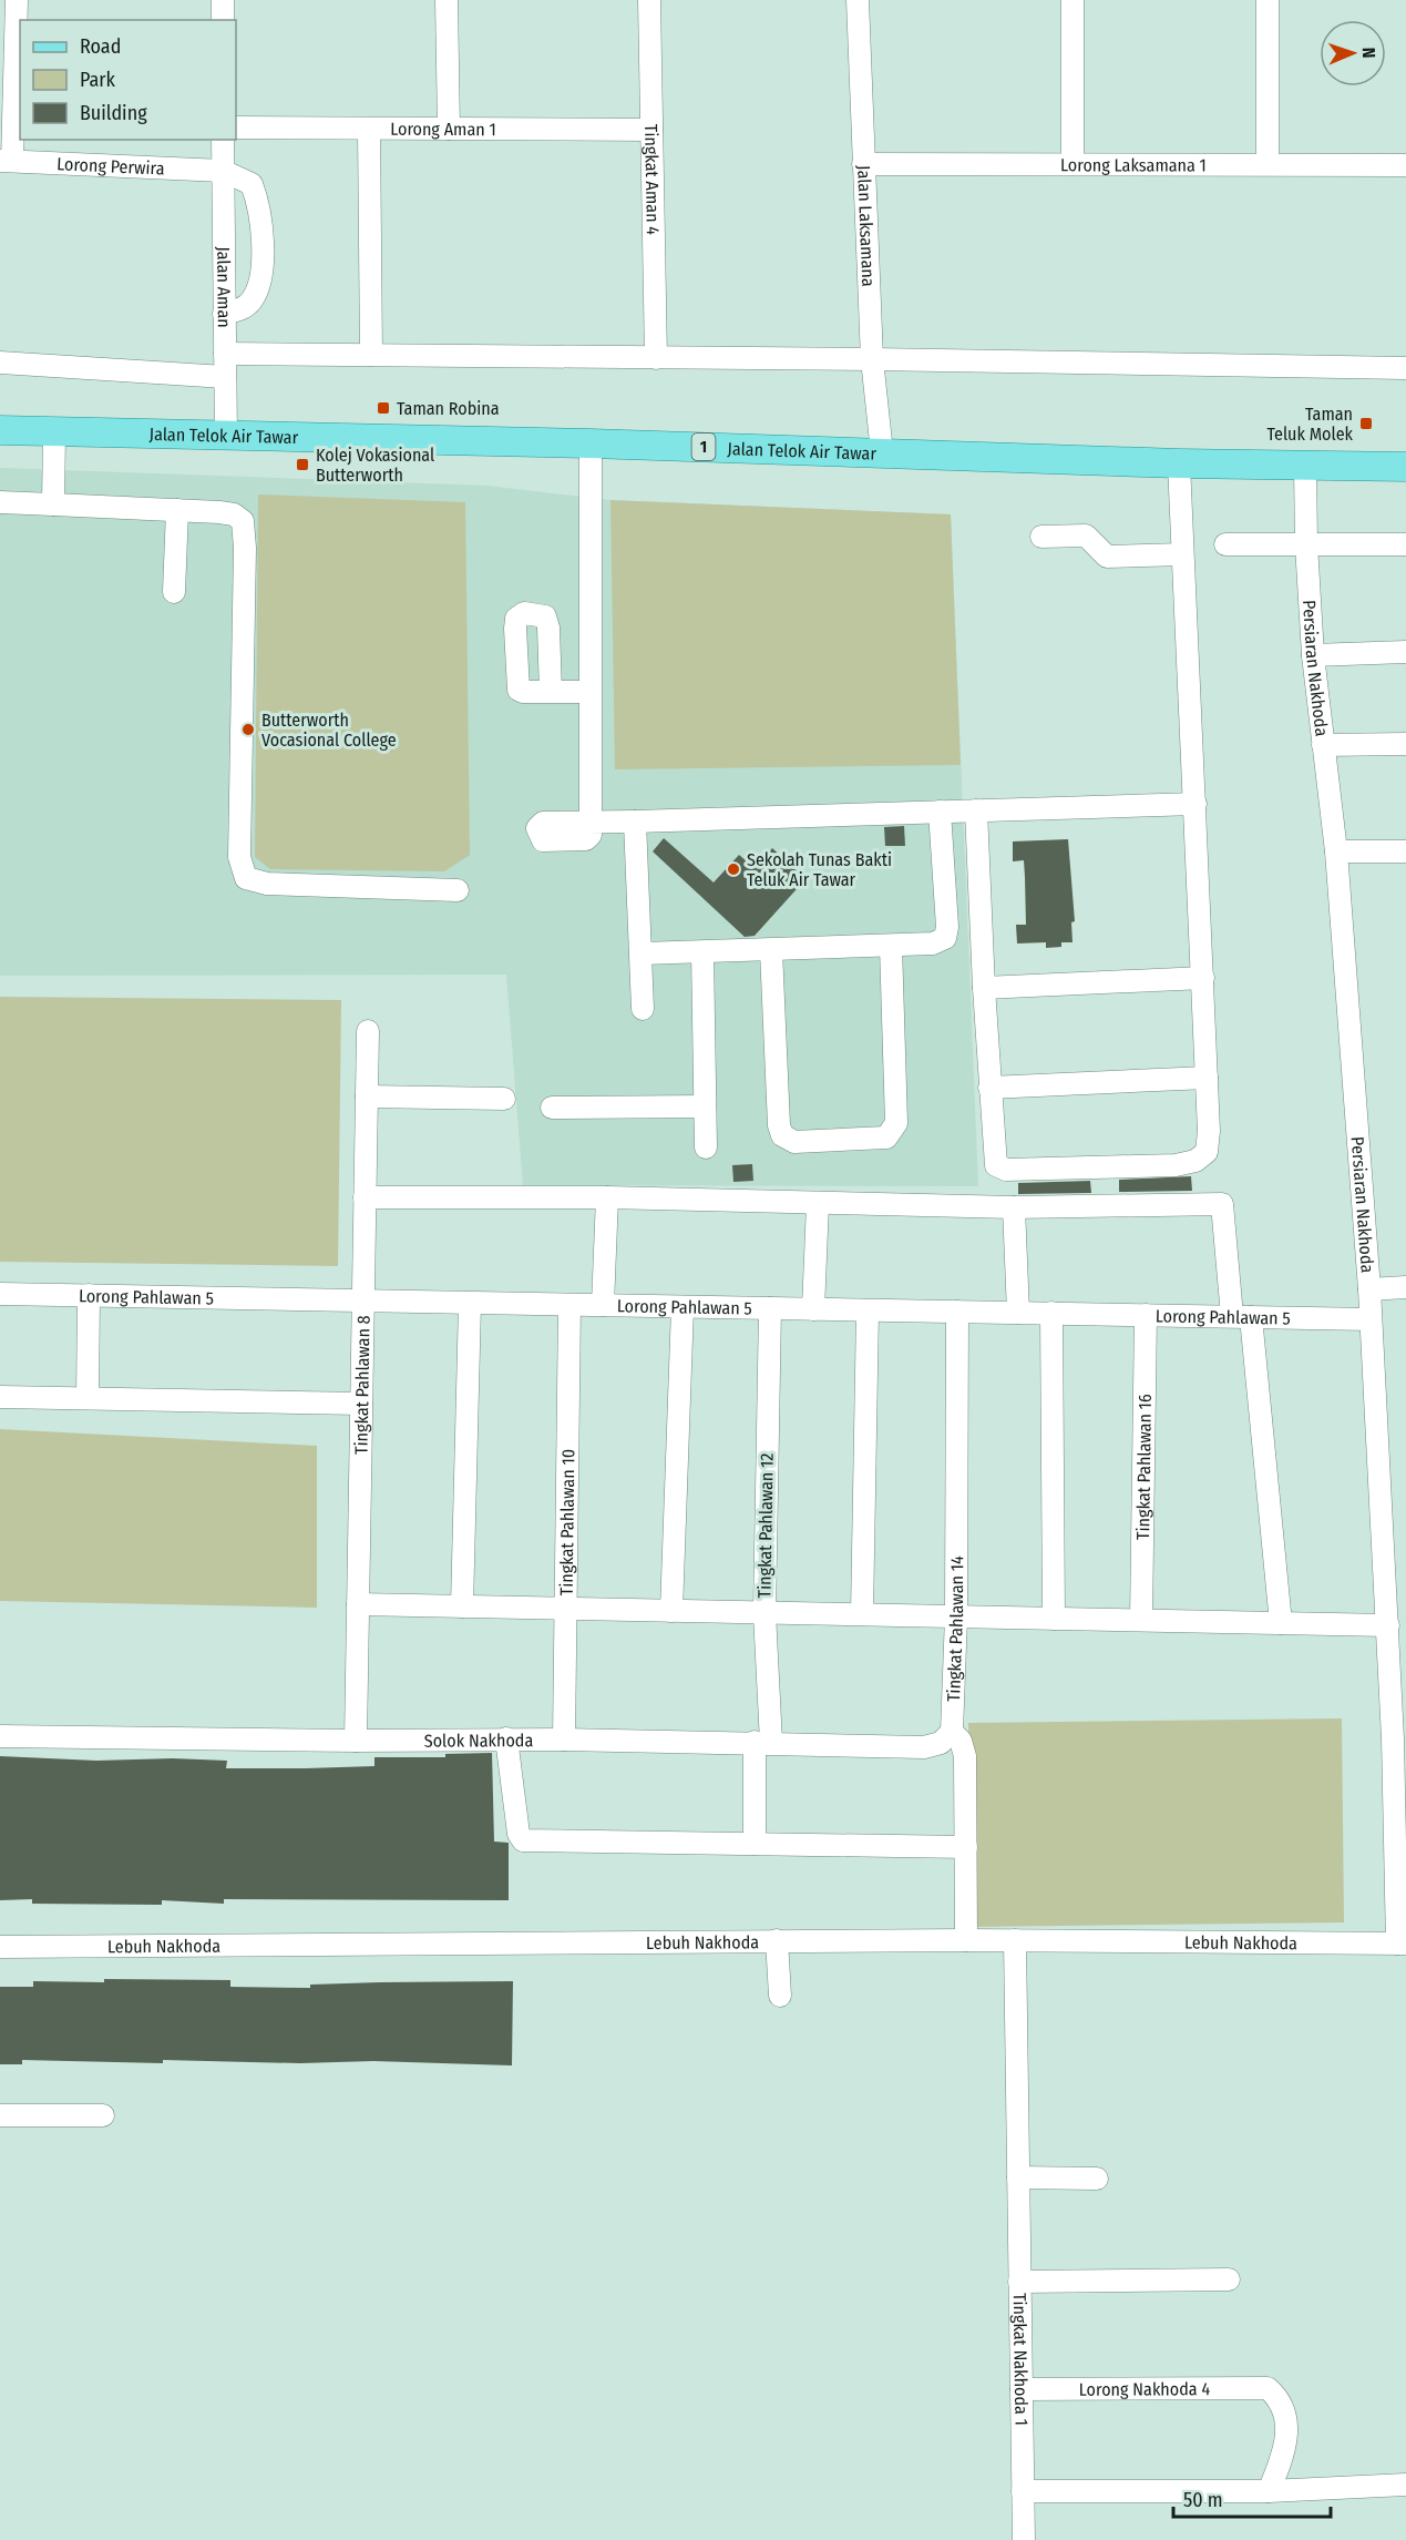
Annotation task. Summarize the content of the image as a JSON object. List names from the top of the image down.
{
  "streets": {
    "main road": ["Jalan Telok Air Tawar", "1"],
    "street": [
      "Lorong Aman 1",
      "Lorong Laksamana 1",
      "Lorong Perwira",
      "Tingkat Aman 4",
      "Jalan Laksamana",
      "Jalan Aman",
      "Persiaran Nakhoda",
      "Lorong Pahlawan 5",
      "Tingkat Pahlawan 8",
      "Tingkat Pahlawan 16",
      "Tingkat Pahlawan 10",
      "Tingkat Pahlawan 12",
      "Tingkat Pahlawan 14",
      "Solok Nakhoda",
      "Lebuh Nakhoda",
      "Tingkat Nakhoda 1",
      "Lorong Nakhoda 4"
    ]
  },
  "crossings": [
    ["Lorong Aman 1", "Tingkat Aman 4"],
    ["Lorong Laksamana 1", "Jalan Laksamana"],
    ["Lorong Perwira", "Jalan Aman"],
    ["Jalan Laksamana", "Jalan Telok Air Tawar"],
    ["Jalan Aman", "Jalan Telok Air Tawar"],
    ["Jalan Telok Air Tawar", "Persiaran Nakhoda"],
    ["Persiaran Nakhoda", "Lorong Pahlawan 5"],
    ["Persiaran Nakhoda", "Lebuh Nakhoda"],
    ["Lorong Pahlawan 5", "Tingkat Pahlawan 8"],
    ["Lorong Pahlawan 5", "Tingkat Pahlawan 16"],
    ["Lorong Pahlawan 5", "Tingkat Pahlawan 10"],
    ["Lorong Pahlawan 5", "Tingkat Pahlawan 12"],
    ["Lorong Pahlawan 5", "Tingkat Pahlawan 14"],
    ["Tingkat Pahlawan 8", "Solok Nakhoda"],
    ["Tingkat Pahlawan 10", "Solok Nakhoda"],
    ["Tingkat Pahlawan 12", "Solok Nakhoda"],
    ["Tingkat Pahlawan 14", "Solok Nakhoda"],
    ["Tingkat Pahlawan 14", "Lebuh Nakhoda"],
    ["Lebuh Nakhoda", "Tingkat Nakhoda 1"],
    ["Tingkat Nakhoda 1", "Lorong Nakhoda 4"]
  ],
  "places": {
    "transit": ["Taman Robina", "Taman Teluk Molek", "Kolej Vokasional Butterworth"],
    "other": ["Butterworth Vocasional College", "Sekolah Tunas Bakti Teluk Air Tawar"]
  },
  "legend": ["Road", "Park", "Building"],
  "scale_bar": "50 m",
  "north": "right"
}
